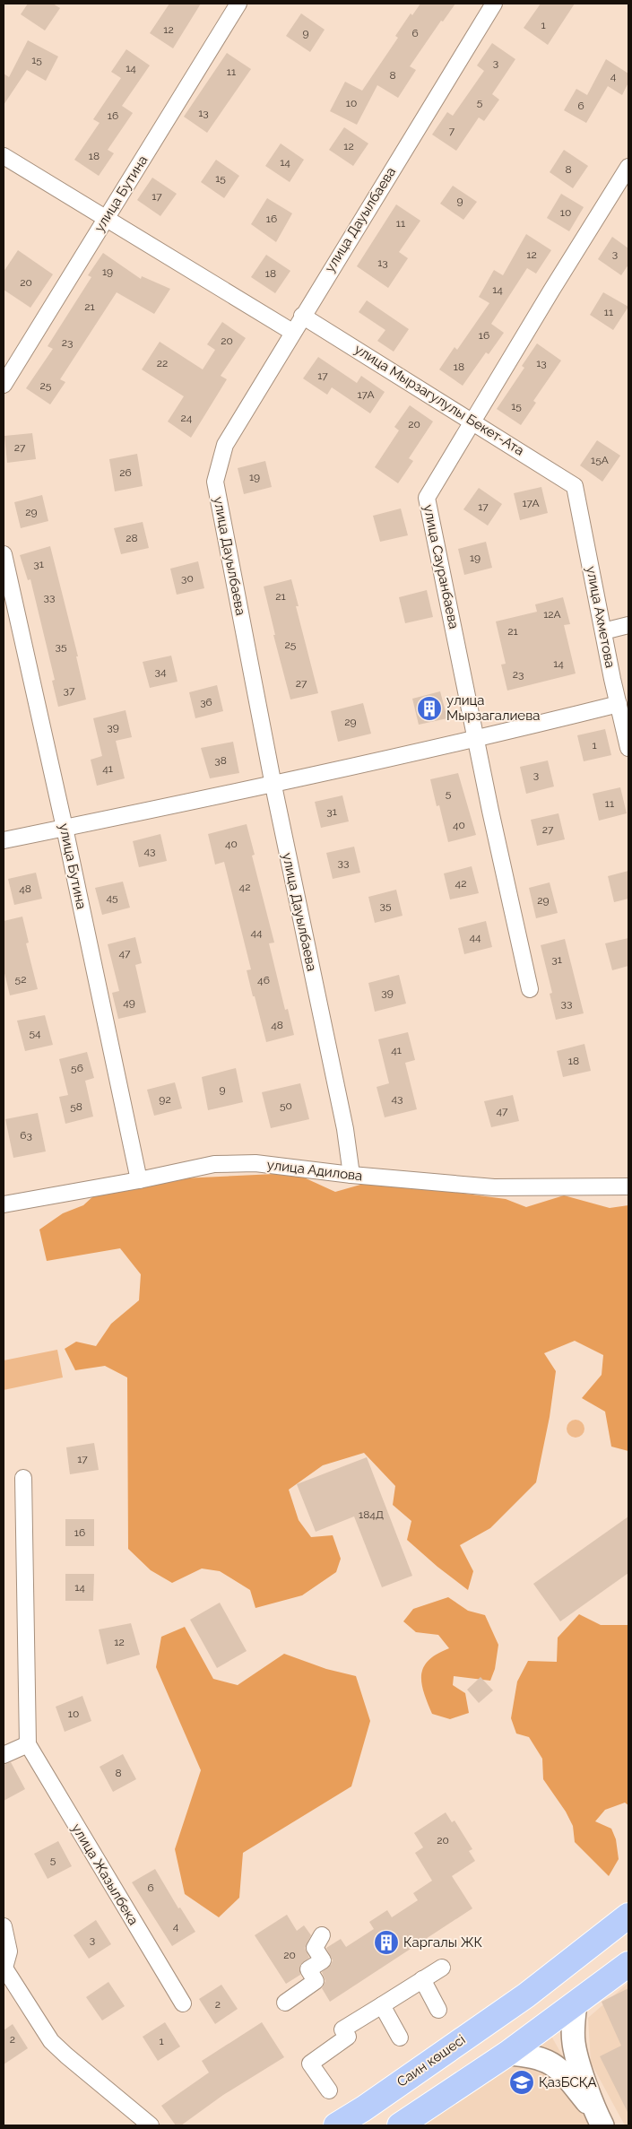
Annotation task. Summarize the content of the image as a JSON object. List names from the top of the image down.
{
  "streets": {
    "main road": ["Саин көшесі"],
    "street": [
      "улица Бутина",
      "улица Дауылбаева",
      "улица Мырзагулулы Бекет-Ата",
      "улица Сауранбаева",
      "улица Ахметова",
      "улица Адилова",
      "улица Жазылбека"
    ]
  },
  "crossings": [
    ["улица Бутина", "улица Адилова"],
    ["улица Дауылбаева", "улица Мырзагулулы Бекет-Ата"],
    ["улица Дауылбаева", "улица Адилова"],
    ["улица Мырзагулулы Бекет-Ата", "улица Сауранбаева"],
    ["улица Мырзагулулы Бекет-Ата", "улица Ахметова"]
  ],
  "places": {
    "building": ["улица Мырзагалиева", "Каргалы ЖК"],
    "school or university": ["ҚазБСҚА"]
  },
  "house_numbers": [
    "1",
    "12",
    "9",
    "6",
    "15",
    "3",
    "14",
    "11",
    "8",
    "4",
    "5",
    "10",
    "6",
    "13",
    "16",
    "7",
    "12",
    "18",
    "14",
    "8",
    "15",
    "17",
    "9",
    "10",
    "16",
    "11",
    "3",
    "12",
    "13",
    "19",
    "18",
    "20",
    "14",
    "21",
    "11",
    "16",
    "20",
    "23",
    "22",
    "13",
    "18",
    "17",
    "25",
    "17А",
    "15",
    "24",
    "20",
    "27",
    "15А",
    "26",
    "19",
    "17А",
    "17",
    "29",
    "28",
    "19",
    "31",
    "30",
    "21",
    "33",
    "12А",
    "21",
    "25",
    "35",
    "14",
    "34",
    "23",
    "27",
    "37",
    "36",
    "29",
    "39",
    "1",
    "38",
    "41",
    "3",
    "5",
    "11",
    "31",
    "40",
    "27",
    "40",
    "43",
    "33",
    "42",
    "42",
    "48",
    "45",
    "29",
    "35",
    "44",
    "44",
    "47",
    "31",
    "52",
    "46",
    "39",
    "49",
    "33",
    "48",
    "54",
    "41",
    "18",
    "56",
    "9",
    "43",
    "92",
    "50",
    "58",
    "47",
    "63",
    "17",
    "184Д",
    "16",
    "14",
    "12",
    "10",
    "8",
    "20",
    "5",
    "6",
    "4",
    "3",
    "20",
    "2",
    "2",
    "1"
  ]
}
